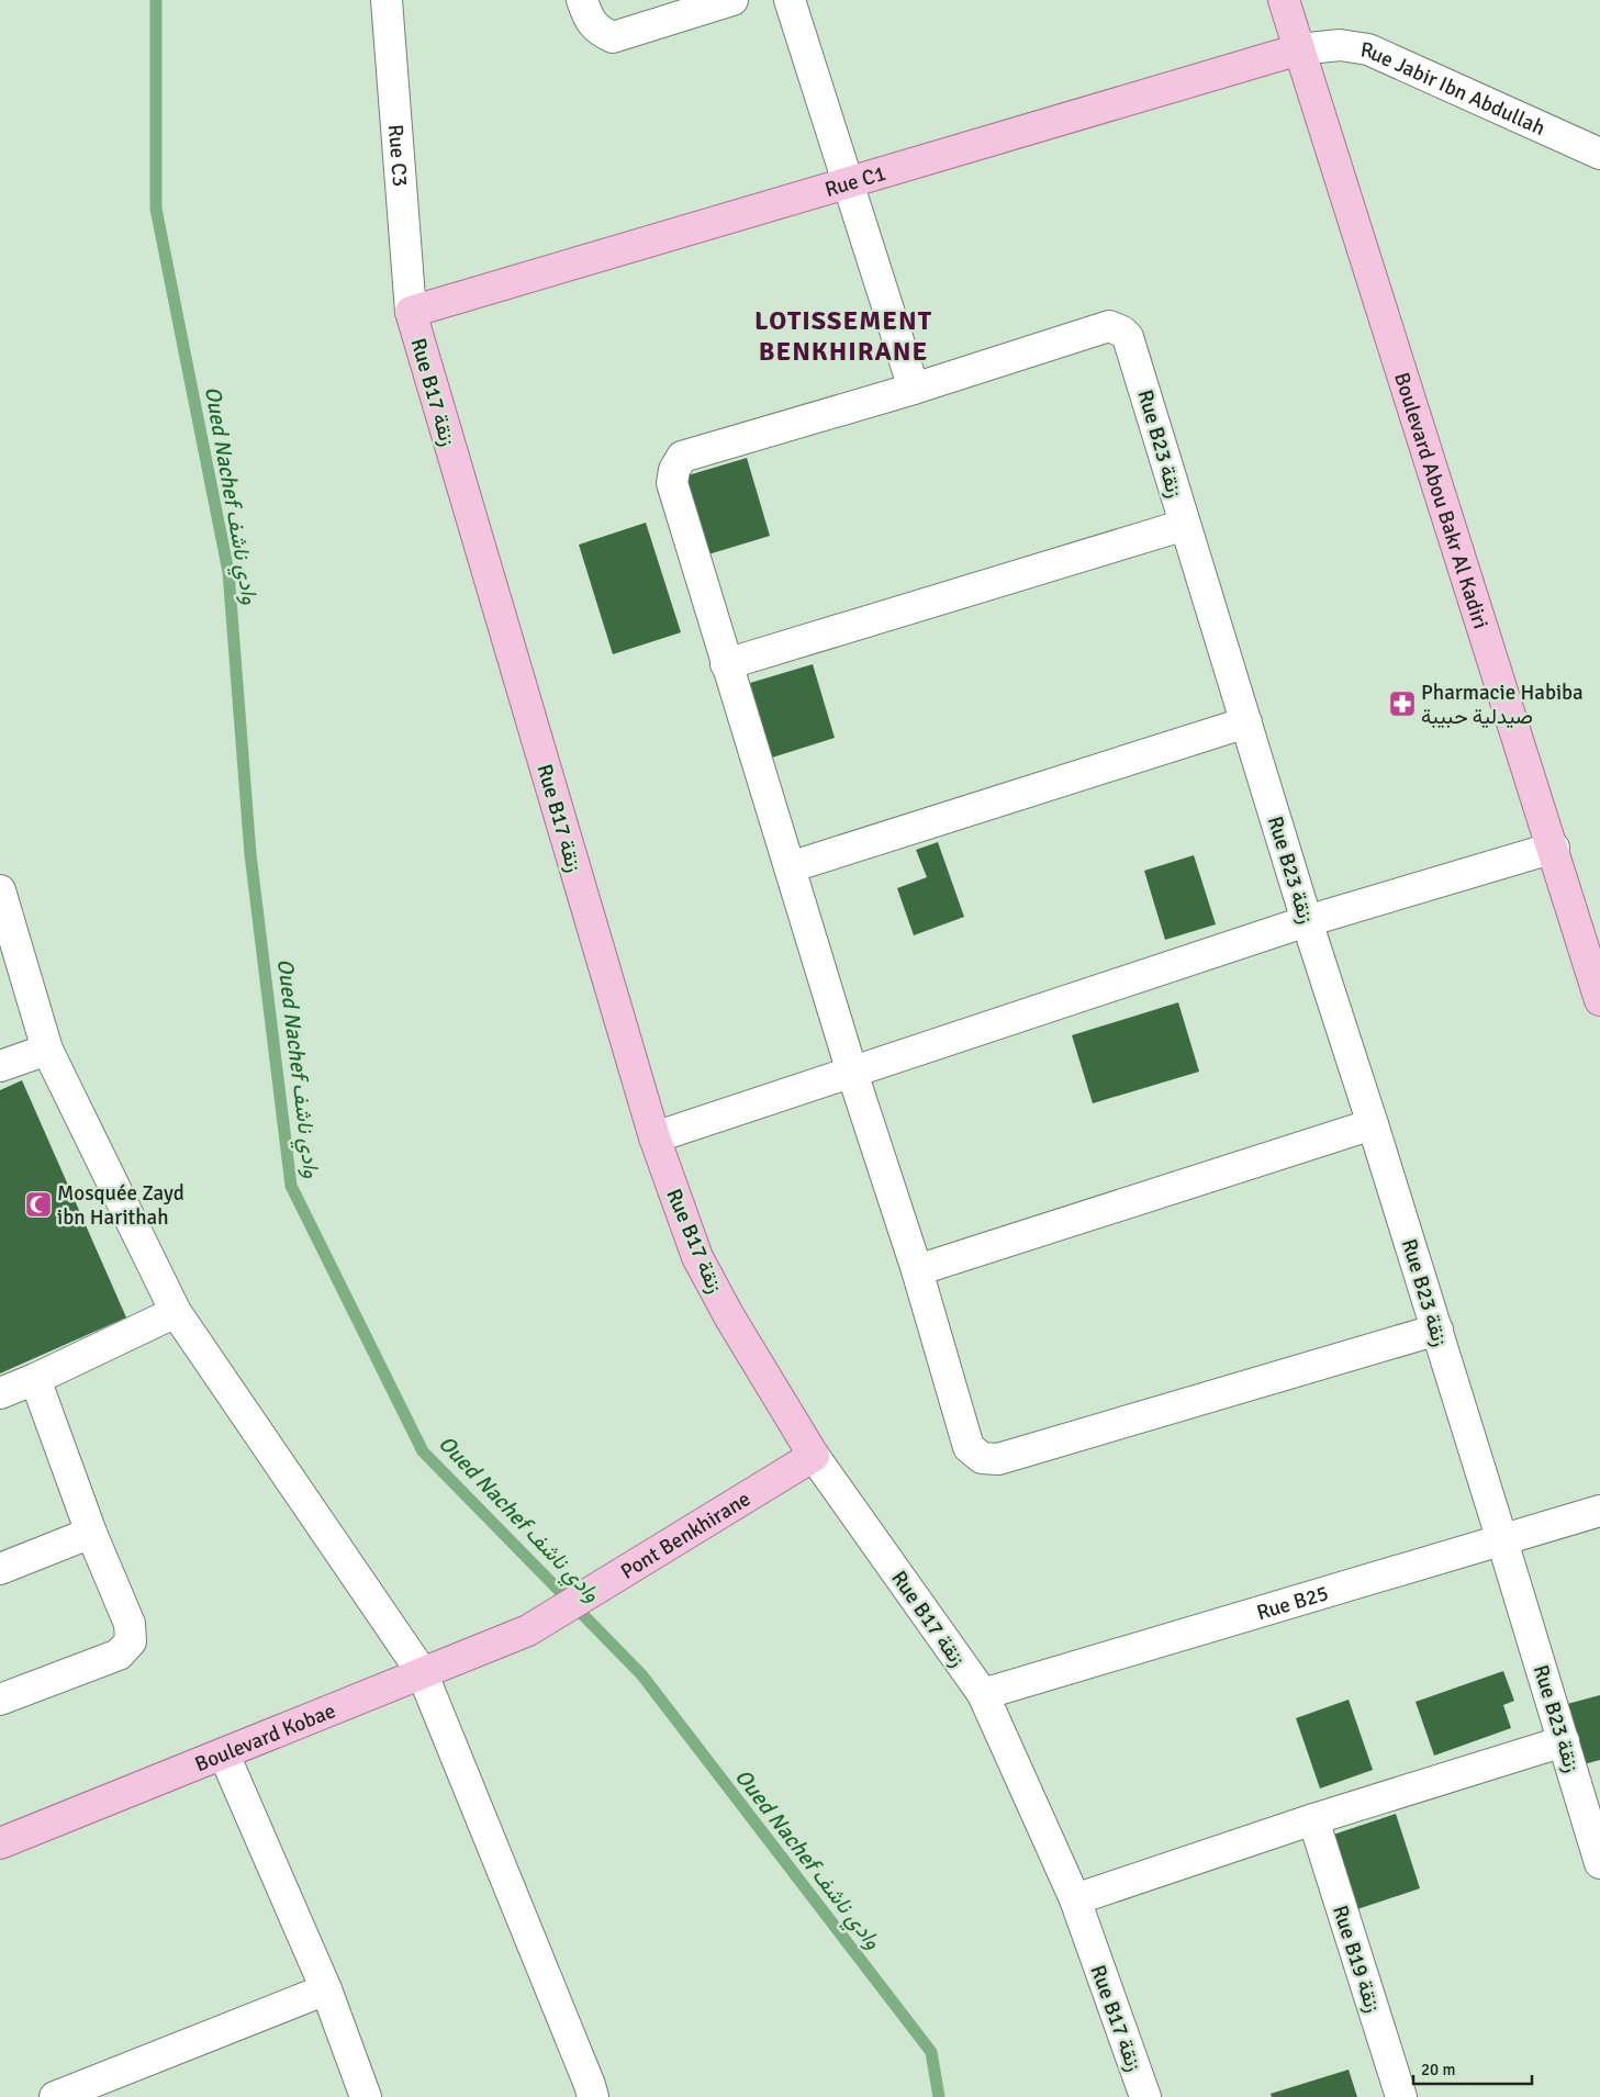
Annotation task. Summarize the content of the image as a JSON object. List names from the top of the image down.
{
  "streets": {
    "main road": [
      "Rue C1",
      "Rue B17 زنقة",
      "Boulevard Abou Bakr Al Kadiri",
      "Pont Benkhirane",
      "Boulevard Kobae"
    ],
    "street": [
      "Rue Jabir Ibn Abdullah",
      "Rue C3",
      "Rue B23 زنقة",
      "Rue B25",
      "Rue B19 زنقة"
    ]
  },
  "crossings": [
    ["Rue Jabir Ibn Abdullah", "Rue C1"],
    ["Rue Jabir Ibn Abdullah", "Boulevard Abou Bakr Al Kadiri"],
    ["Rue C3", "Rue C1"],
    ["Rue C3", "Rue B17 زنقة"],
    ["Rue C1", "Rue B17 زنقة"],
    ["Rue C1", "Boulevard Abou Bakr Al Kadiri"],
    ["Rue B17 زنقة", "Pont Benkhirane"],
    ["Rue B17 زنقة", "Rue B25"],
    ["Rue B23 زنقة", "Rue B25"],
    ["Pont Benkhirane", "Boulevard Kobae"]
  ],
  "districts": ["LOTISSEMENT BENKHIRANE"],
  "water": ["Oued Nachef وادي ناشف"],
  "places": {
    "pharmacy": ["Pharmacie Habiba صيدلية حبيبة"],
    "mosque": ["Mosquée Zayd ibn Harithah"]
  },
  "scale_bar": "20 m"
}
